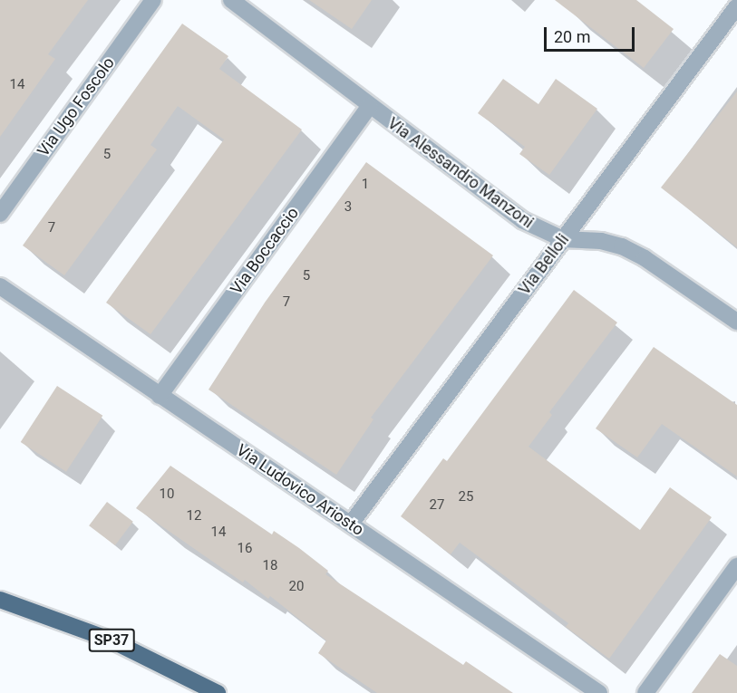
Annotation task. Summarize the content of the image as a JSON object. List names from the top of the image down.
{
  "streets": {
    "main road": ["SP37"],
    "street": [
      "Via Ugo Foscolo",
      "Via Alessandro Manzoni",
      "Via Boccaccio",
      "Via Belloli",
      "Via Ludovico Ariosto"
    ]
  },
  "crossings": [
    ["Via Alessandro Manzoni", "Via Boccaccio"],
    ["Via Alessandro Manzoni", "Via Belloli"],
    ["Via Boccaccio", "Via Ludovico Ariosto"],
    ["Via Belloli", "Via Ludovico Ariosto"]
  ],
  "house_numbers": [
    "14",
    "5",
    "1",
    "3",
    "7",
    "5",
    "7",
    "10",
    "25",
    "27",
    "12",
    "14",
    "16",
    "18",
    "20"
  ],
  "scale_bar": "20 m"
}
